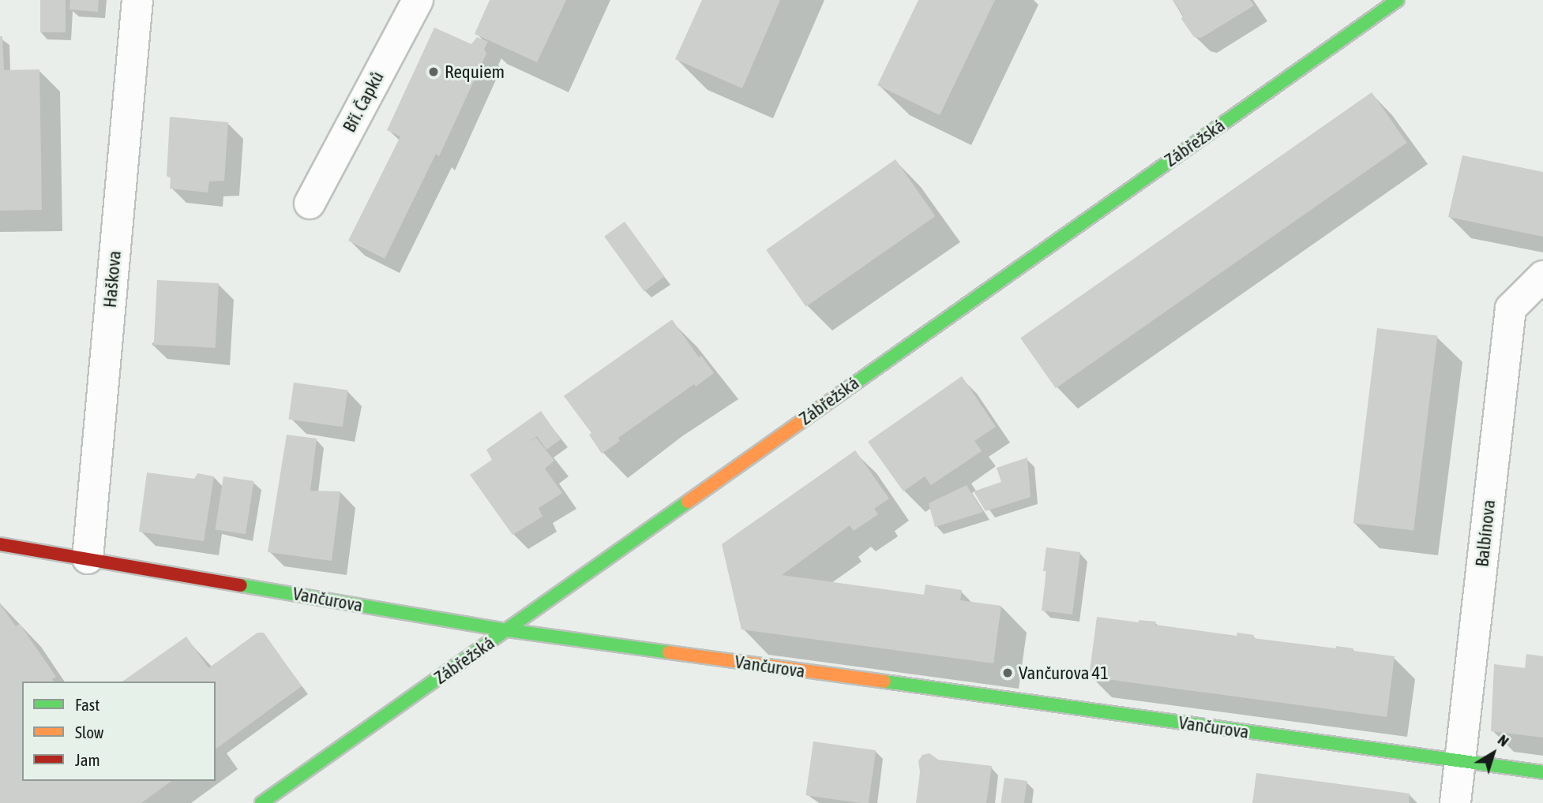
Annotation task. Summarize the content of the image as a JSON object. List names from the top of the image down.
{
  "streets": {
    "street": [
      "Bří. Čapků",
      "Zábřežská",
      "Haškova",
      "Balbínova",
      "Vančurova"
    ]
  },
  "crossings": [
    ["Zábřežská", "Vančurova"],
    ["Haškova", "Vančurova"],
    ["Balbínova", "Vančurova"]
  ],
  "places": ["Requiem", "Vančurova 41"],
  "legend": ["Fast", "Slow", "Jam"],
  "north": "top right"
}
